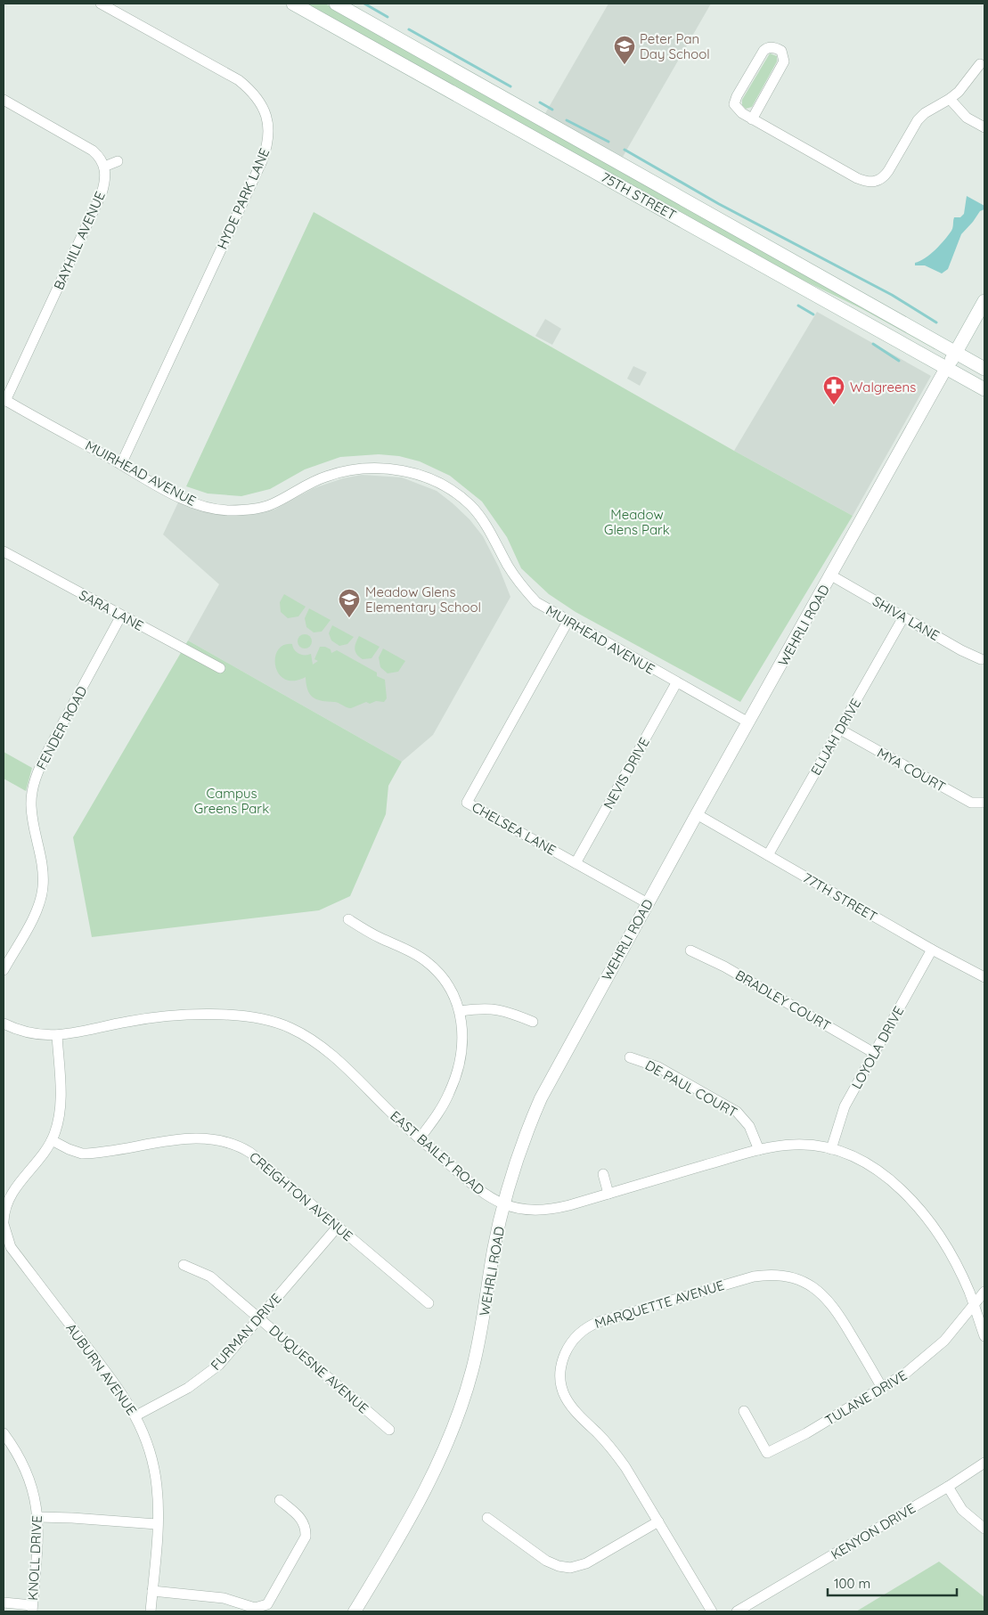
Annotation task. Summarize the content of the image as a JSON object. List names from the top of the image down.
{
  "streets": {
    "main road": ["75TH STREET", "WEHRLI ROAD"],
    "street": [
      "HYDE PARK LANE",
      "BAYHILL AVENUE",
      "MUIRHEAD AVENUE",
      "SARA LANE",
      "SHIVA LANE",
      "FENDER ROAD",
      "ELIJAH DRIVE",
      "MYA COURT",
      "NEVIS DRIVE",
      "CHELSEA LANE",
      "77TH STREET",
      "BRADLEY COURT",
      "LOYOLA DRIVE",
      "DE PAUL COURT",
      "EAST BAILEY ROAD",
      "CREIGHTON AVENUE",
      "MARQUETTE AVENUE",
      "FURMAN DRIVE",
      "AUBURN AVENUE",
      "DUQUESNE AVENUE",
      "TULANE DRIVE",
      "KENYON DRIVE",
      "KNOLL DRIVE"
    ]
  },
  "crossings": [
    ["75TH STREET", "WEHRLI ROAD"],
    ["HYDE PARK LANE", "MUIRHEAD AVENUE"],
    ["BAYHILL AVENUE", "MUIRHEAD AVENUE"],
    ["MUIRHEAD AVENUE", "WEHRLI ROAD"],
    ["MUIRHEAD AVENUE", "NEVIS DRIVE"],
    ["MUIRHEAD AVENUE", "CHELSEA LANE"],
    ["SARA LANE", "FENDER ROAD"],
    ["SHIVA LANE", "WEHRLI ROAD"],
    ["SHIVA LANE", "ELIJAH DRIVE"],
    ["WEHRLI ROAD", "CHELSEA LANE"],
    ["WEHRLI ROAD", "77TH STREET"],
    ["WEHRLI ROAD", "EAST BAILEY ROAD"],
    ["ELIJAH DRIVE", "MYA COURT"],
    ["ELIJAH DRIVE", "77TH STREET"],
    ["NEVIS DRIVE", "CHELSEA LANE"],
    ["77TH STREET", "LOYOLA DRIVE"],
    ["BRADLEY COURT", "LOYOLA DRIVE"],
    ["LOYOLA DRIVE", "EAST BAILEY ROAD"],
    ["DE PAUL COURT", "EAST BAILEY ROAD"],
    ["EAST BAILEY ROAD", "AUBURN AVENUE"],
    ["EAST BAILEY ROAD", "TULANE DRIVE"],
    ["CREIGHTON AVENUE", "FURMAN DRIVE"],
    ["CREIGHTON AVENUE", "AUBURN AVENUE"],
    ["MARQUETTE AVENUE", "TULANE DRIVE"],
    ["FURMAN DRIVE", "AUBURN AVENUE"],
    ["FURMAN DRIVE", "DUQUESNE AVENUE"]
  ],
  "parks": ["Meadow Glens Park", "Campus Greens Park"],
  "places": {
    "school or university": ["Peter Pan Day School", "Meadow Glens Elementary School"],
    "pharmacy": ["Walgreens"]
  },
  "scale_bar": "100 m"
}
